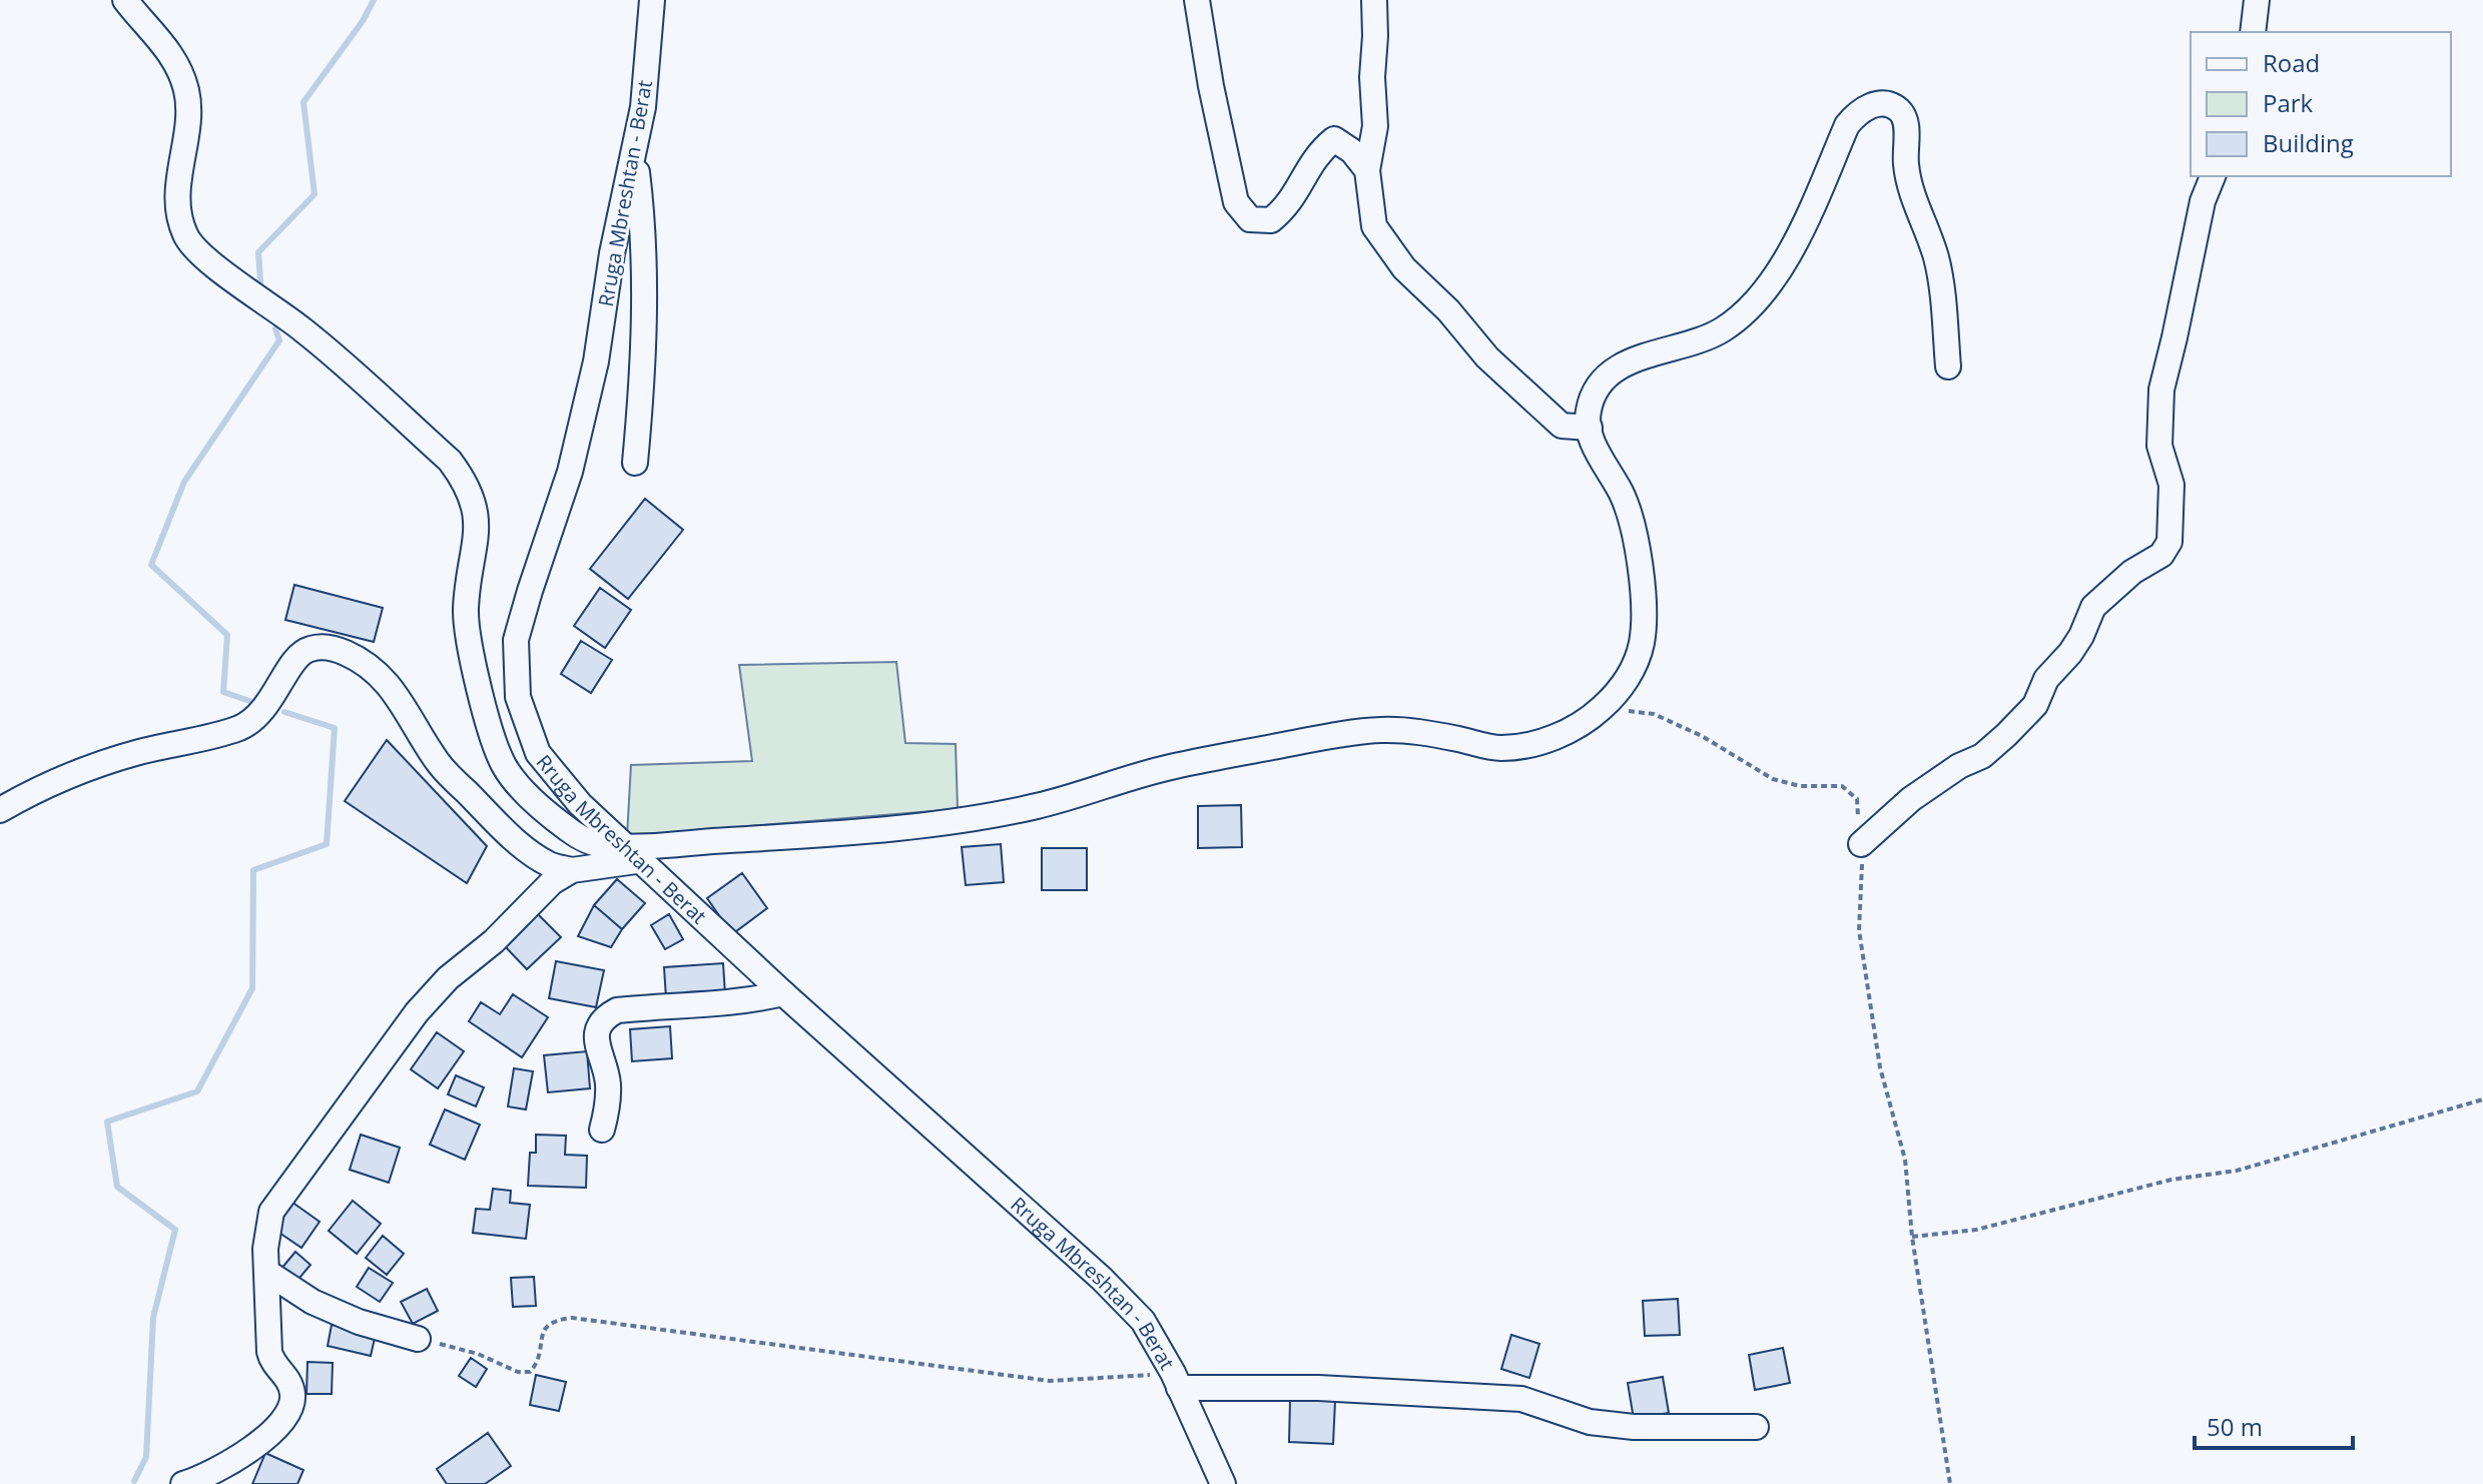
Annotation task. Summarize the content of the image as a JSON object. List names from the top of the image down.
{
  "streets": {
    "street": ["Rruga Mbreshtan - Berat"]
  },
  "legend": ["Road", "Park", "Building"],
  "scale_bar": "50 m"
}
